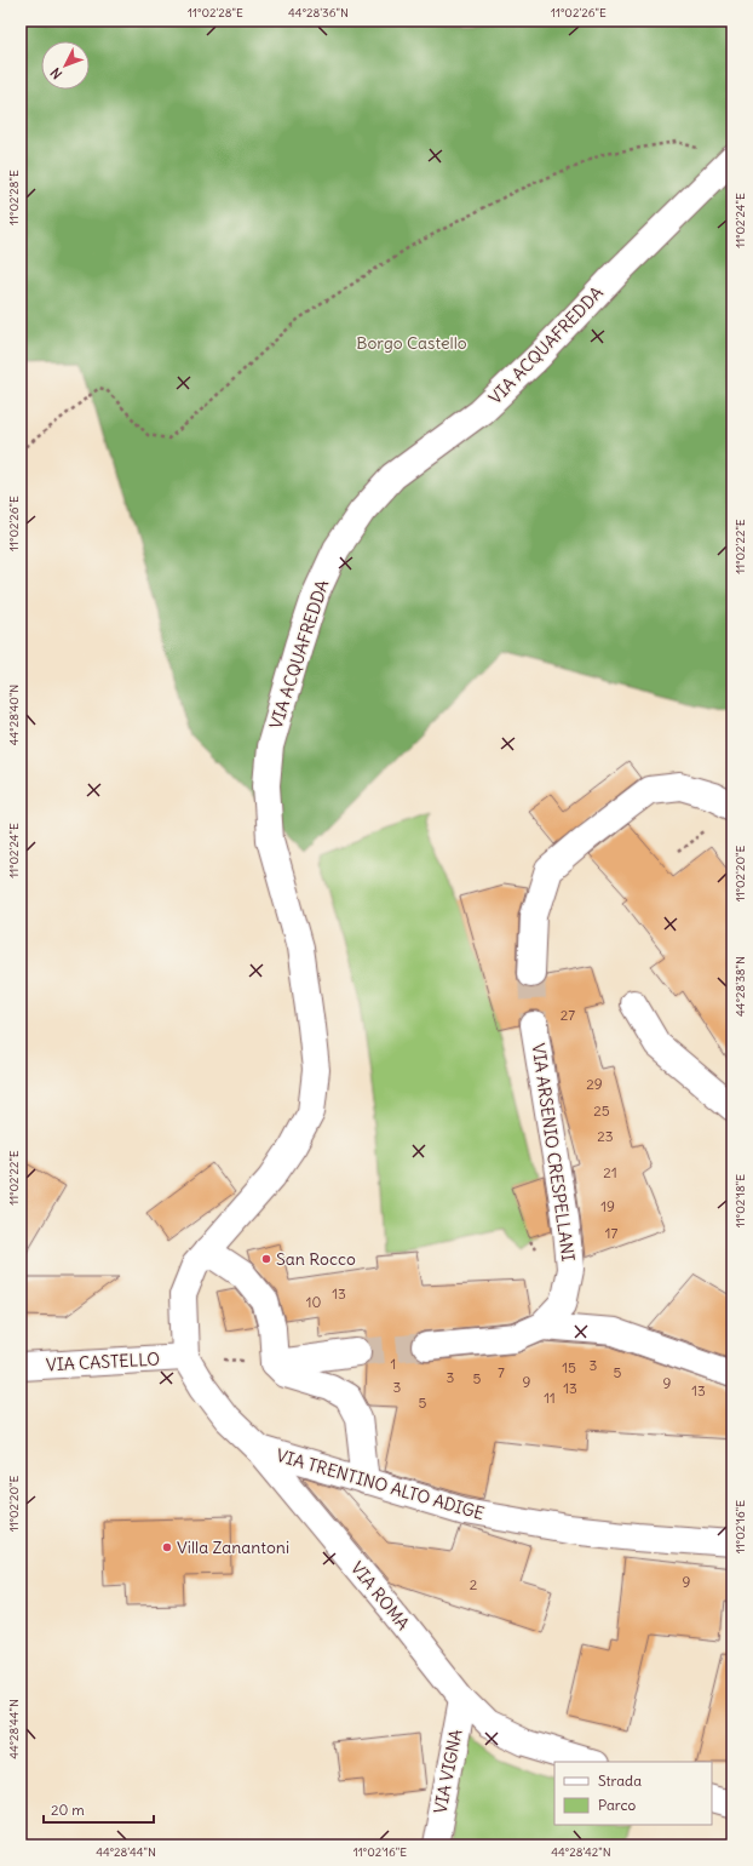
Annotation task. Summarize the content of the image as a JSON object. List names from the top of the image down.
{
  "streets": {
    "street": [
      "VIA ACQUAFREDDA",
      "VIA ARSENIO CRESPELLANI",
      "VIA CASTELLO",
      "VIA TRENTINO ALTO ADIGE",
      "VIA ROMA",
      "VIA VIGNA"
    ]
  },
  "crossings": [
    ["VIA ACQUAFREDDA", "VIA CASTELLO"],
    ["VIA ACQUAFREDDA", "VIA ROMA"],
    ["VIA CASTELLO", "VIA ROMA"],
    ["VIA TRENTINO ALTO ADIGE", "VIA ROMA"],
    ["VIA ROMA", "VIA VIGNA"]
  ],
  "parks": ["Borgo Castello"],
  "places": ["San Rocco", "Villa Zanantoni"],
  "house_numbers": [
    "27",
    "29",
    "25",
    "23",
    "21",
    "19",
    "17",
    "13",
    "10",
    "1",
    "3",
    "15",
    "7",
    "5",
    "3",
    "5",
    "9",
    "9",
    "3",
    "13",
    "13",
    "11",
    "5",
    "9",
    "2"
  ],
  "legend": ["Strada", "Parco"],
  "scale_bar": "20 m",
  "north": "bottom left",
  "coordinates": [
    "11°02'28\"E",
    "44°28'36\"N",
    "11°02'26\"E",
    "11°02'24\"E",
    "11°02'22\"E",
    "44°28'40\"N",
    "11°02'20\"E",
    "44°28'38\"N",
    "11°02'18\"E",
    "11°02'16\"E",
    "44°28'44\"N",
    "44°28'42\"N"
  ]
}
